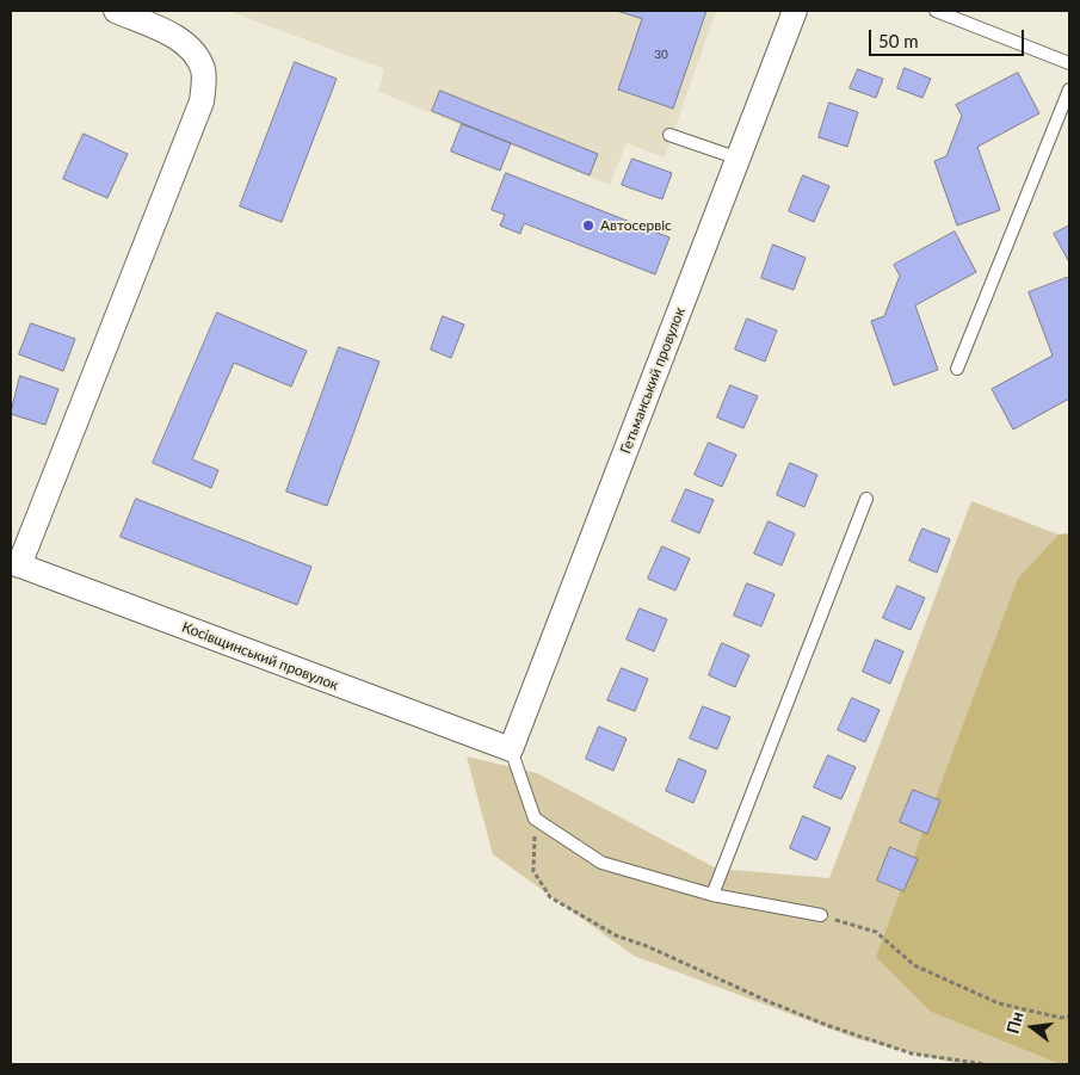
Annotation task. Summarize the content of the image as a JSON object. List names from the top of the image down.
{
  "streets": {
    "street": ["Гетьманський провулок", "Косівщинський провулок"]
  },
  "crossings": [
    ["Гетьманський провулок", "Косівщинський провулок"]
  ],
  "places": ["Автосервіс"],
  "house_numbers": ["30"],
  "scale_bar": "50 m",
  "north": "left"
}
